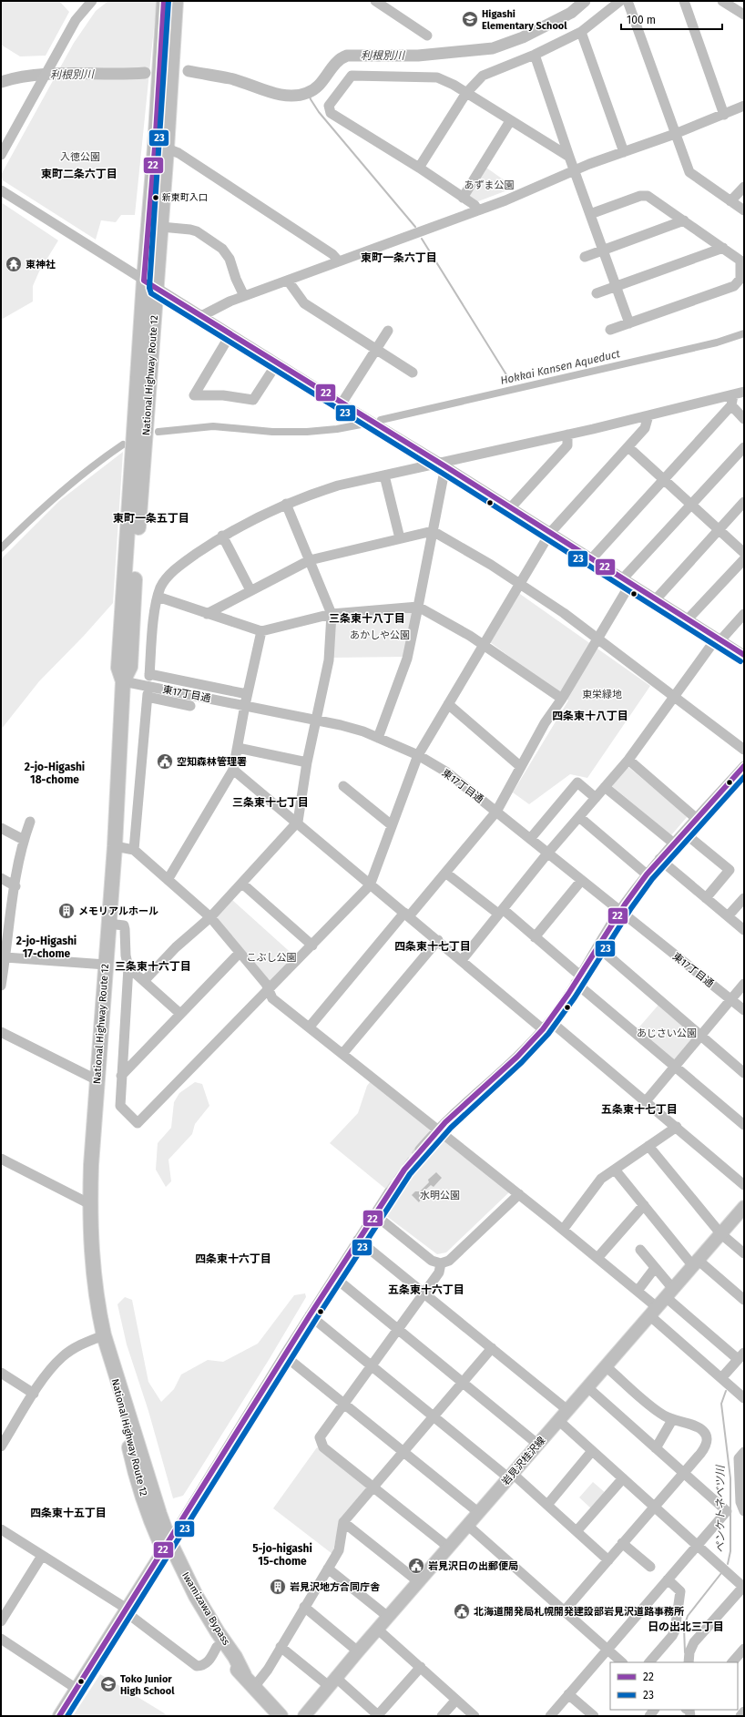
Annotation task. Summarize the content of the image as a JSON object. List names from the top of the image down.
{
  "streets": {
    "highway": ["National Highway Route 12", "Iwamizawa Bypass"],
    "main road": ["岩見沢桂沢線"],
    "street": ["東17丁目通"]
  },
  "crossings": [
    ["National Highway Route 12", "東17丁目通"],
    ["National Highway Route 12", "Iwamizawa Bypass"]
  ],
  "districts": [
    "東町二条六丁目",
    "東町一条六丁目",
    "東町一条五丁目",
    "三条東十八丁目",
    "四条東十八丁目",
    "2-jo-Higashi 18-chome",
    "三条東十七丁目",
    "2-jo-Higashi 17-chome",
    "四条東十七丁目",
    "三条東十六丁目",
    "五条東十七丁目",
    "四条東十六丁目",
    "五条東十六丁目",
    "四条東十五丁目",
    "5-jo-higashi 15-chome",
    "日の出北三丁目"
  ],
  "water": ["利根別川", "Hokkai Kansen Aqueduct", "ペンケトネベツ川"],
  "parks": [
    "入徳公園",
    "あずま公園",
    "あかしや公園",
    "東栄緑地",
    "こぶし公園",
    "あじさい公園",
    "水明公園"
  ],
  "places": {
    "school or university": ["Higashi Elementary School", "Toko Junior High School"],
    "other": ["新東町入口"],
    "temple": ["東神社"],
    "public building": ["空知森林管理署", "岩見沢日の出郵便局", "北海道開発局札幌開発建設部岩見沢道路事務所"],
    "building": ["メモリアルホール", "岩見沢地方合同庁舎"]
  },
  "lines": ["transit line 22", "transit line 23"],
  "legend": ["22", "23"],
  "scale_bar": "100 m"
}
